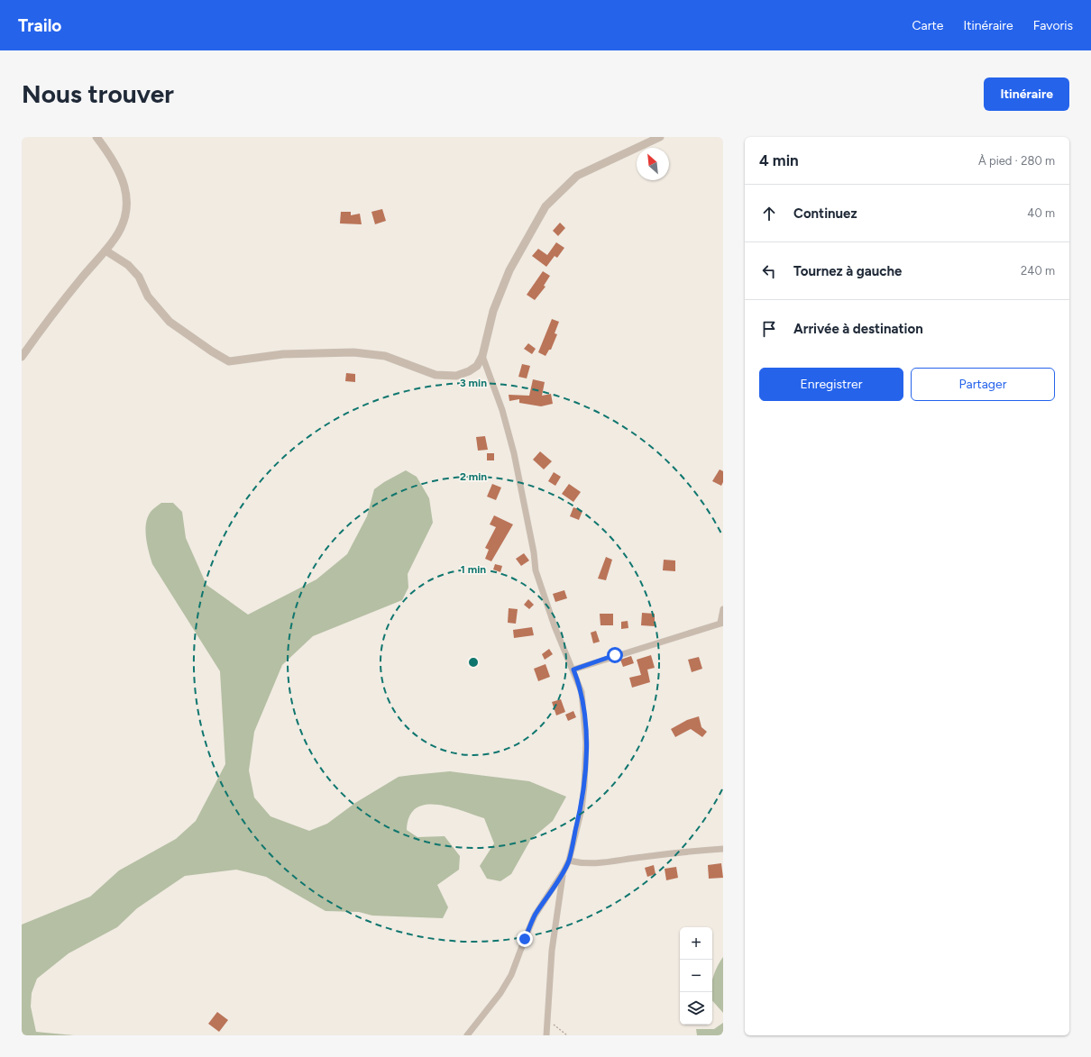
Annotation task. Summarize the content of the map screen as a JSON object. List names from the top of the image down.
{
  "north": "top left",
  "page": {
    "header": "Trailo",
    "nav": ["Carte", "Itinéraire", "Favoris"],
    "buttons": [
      "Itinéraire",
      ["Enregistrer", "Partager"]
    ],
    "title": "Nous trouver",
    "heading": ["4 min", "À pied · 280 m"],
    "list": [
      ["Continuez", "40 m"],
      ["Tournez à gauche", "240 m"],
      "Arrivée à destination"
    ],
    "map_buttons": ["+", "−"]
  },
  "rings": ["3 min", "2 min", "1 min"]
}
